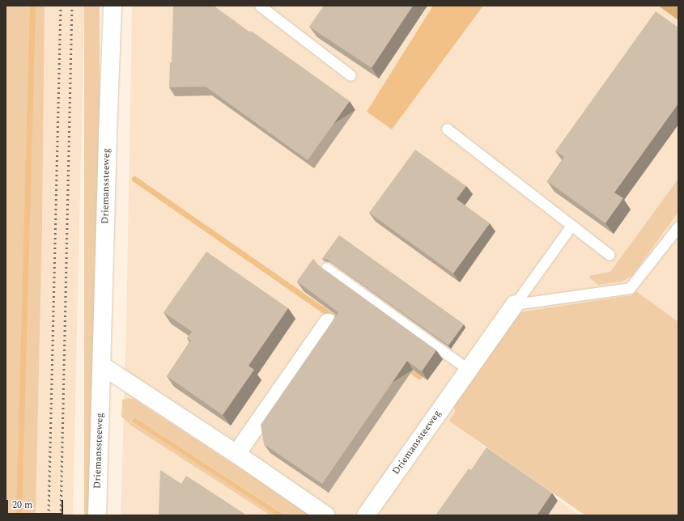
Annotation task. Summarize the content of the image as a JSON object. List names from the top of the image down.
{
  "streets": {
    "street": ["Driemanssteeweg"]
  },
  "scale_bar": "20 m"
}
